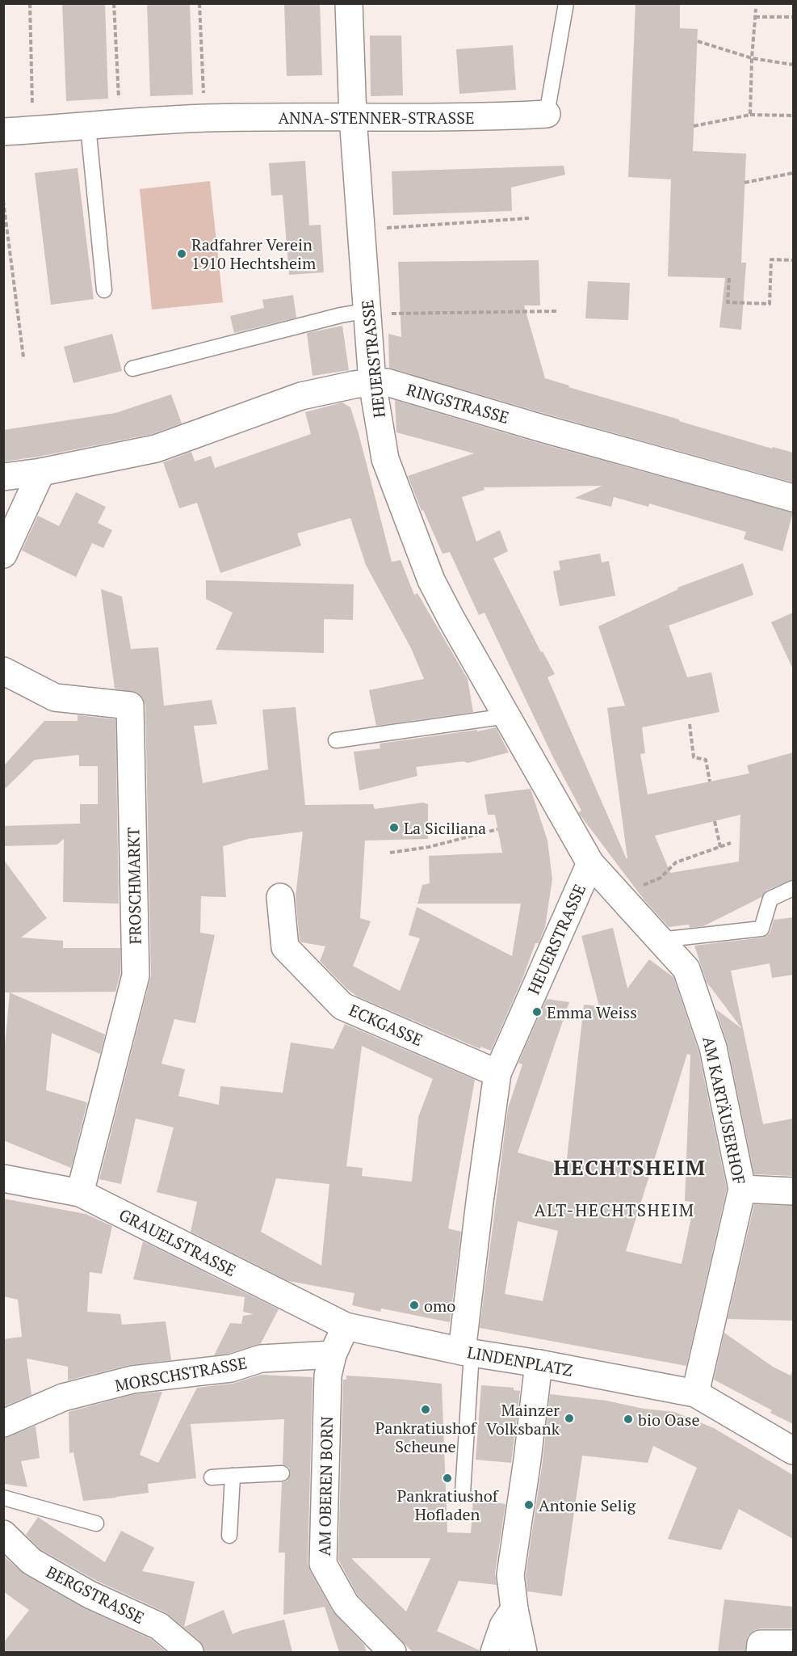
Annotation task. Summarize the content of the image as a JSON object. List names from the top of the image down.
{
  "streets": {
    "street": [
      "ANNA-STENNER-STRASSE",
      "HEUERSTRASSE",
      "RINGSTRASSE",
      "FROSCHMARKT",
      "ECKGASSE",
      "AM KARTÄUSERHOF",
      "GRAUELSTRASSE",
      "LINDENPLATZ",
      "MORSCHSTRASSE",
      "AM OBEREN BORN",
      "BERGSTRASSE"
    ]
  },
  "crossings": [
    ["ANNA-STENNER-STRASSE", "HEUERSTRASSE"],
    ["HEUERSTRASSE", "RINGSTRASSE"],
    ["HEUERSTRASSE", "ECKGASSE"],
    ["HEUERSTRASSE", "AM KARTÄUSERHOF"],
    ["HEUERSTRASSE", "LINDENPLATZ"],
    ["FROSCHMARKT", "GRAUELSTRASSE"],
    ["AM KARTÄUSERHOF", "LINDENPLATZ"],
    ["GRAUELSTRASSE", "LINDENPLATZ"],
    ["MORSCHSTRASSE", "AM OBEREN BORN"]
  ],
  "districts": ["HECHTSHEIM", "ALT-HECHTSHEIM"],
  "places": [
    "Radfahrer Verein 1910 Hechtsheim",
    "La Siciliana",
    "Emma Weiss",
    "omo",
    "Pankratiushof Scheune",
    "Mainzer Volksbank",
    "bio Oase",
    "Pankratiushof Hofladen",
    "Antonie Selig"
  ]
}
